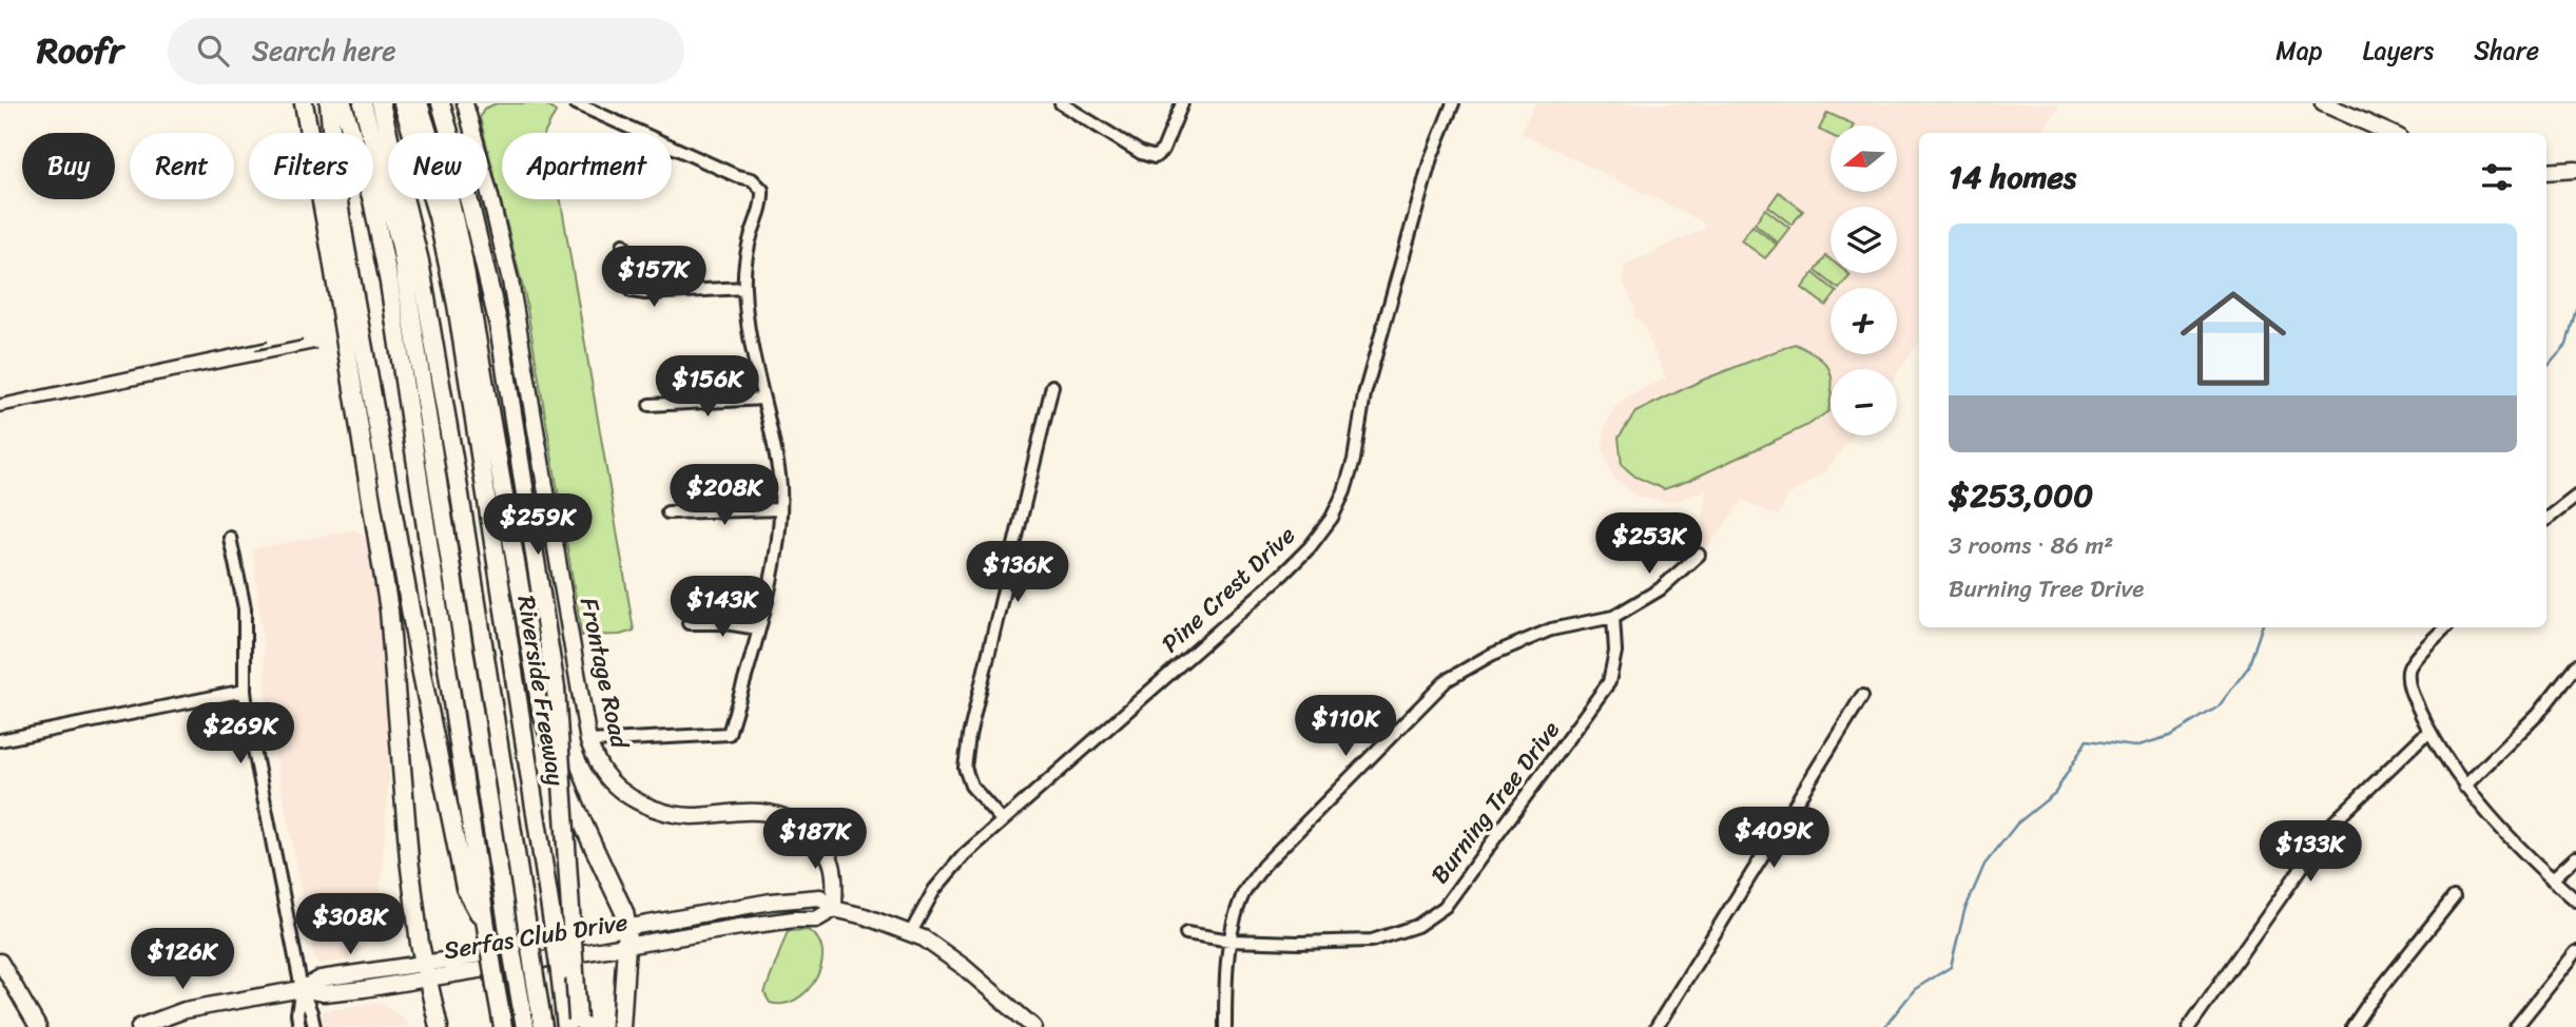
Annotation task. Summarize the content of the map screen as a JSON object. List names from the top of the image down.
{
  "streets": {
    "highway": ["Riverside Freeway"],
    "main road": ["Frontage Road", "Serfas Club Drive"],
    "street": ["Pine Crest Drive", "Burning Tree Drive"]
  },
  "crossings": [
    ["Frontage Road", "Serfas Club Drive"]
  ],
  "north": "left",
  "page": {
    "header": "Roofr",
    "search": "Search here",
    "nav": ["Map", "Layers", "Share"],
    "map_buttons": ["+", "−"],
    "chip": [
      "Buy",
      "Rent",
      "Filters",
      "New",
      "Apartment"
    ],
    "heading": "14 homes",
    "list": [
      {
        "name": "$253,000",
        "note": "3 rooms · 86 m² · Burning Tree Drive"
      }
    ],
    "price": [
      "$157K",
      "$156K",
      "$208K",
      "$259K",
      "$253K",
      "$136K",
      "$143K",
      "$110K",
      "$269K",
      "$409K",
      "$187K",
      "$133K",
      "$308K",
      "$126K"
    ]
  }
}
